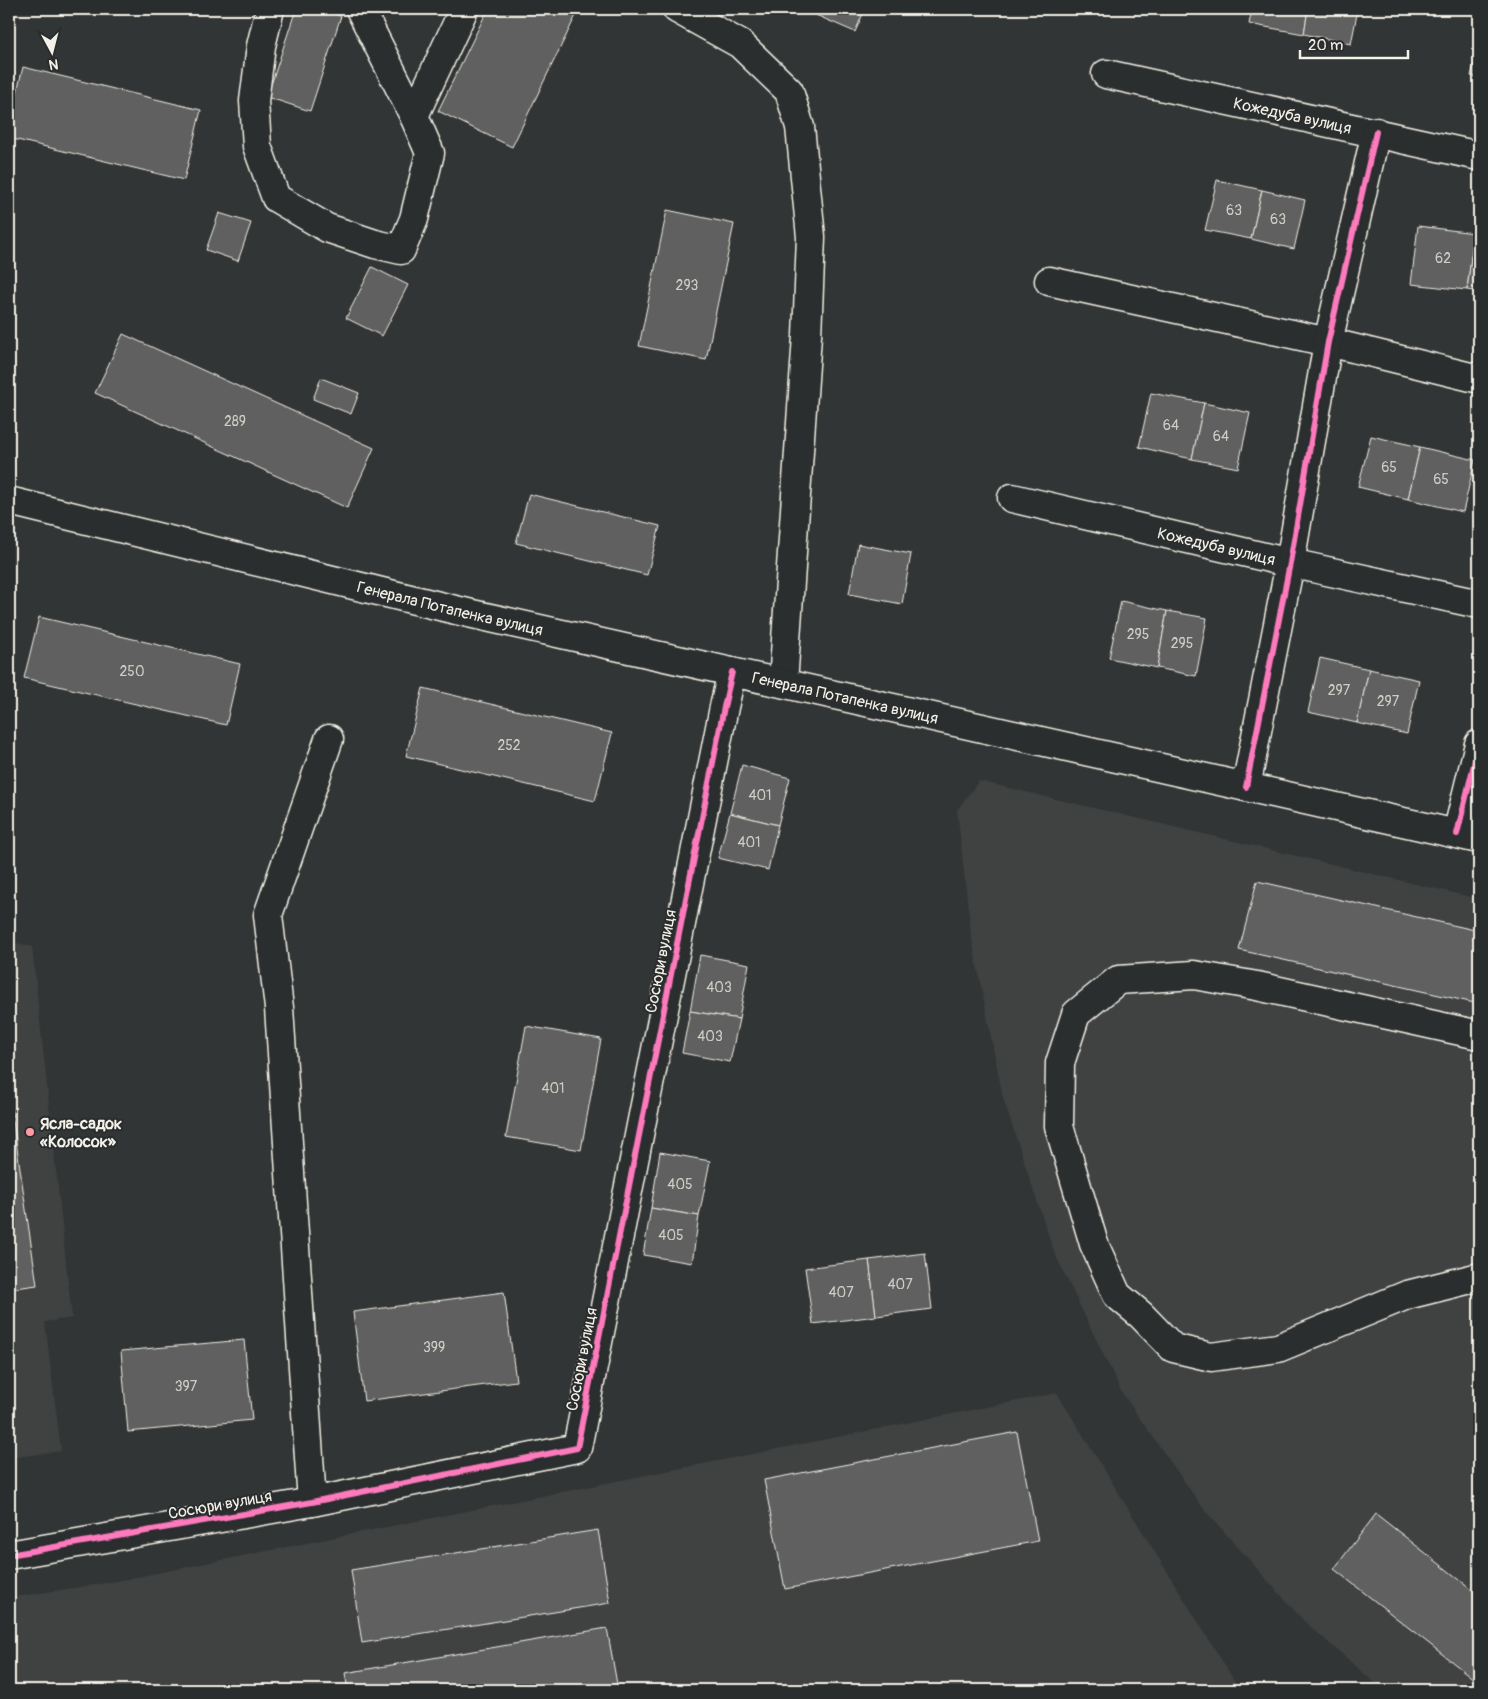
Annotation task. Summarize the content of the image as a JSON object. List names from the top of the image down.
{
  "streets": {
    "street": ["Кожедуба вулиця", "Генерала Потапенка вулиця", "Сосюри вулиця"]
  },
  "crossings": [
    ["Генерала Потапенка вулиця", "Сосюри вулиця"]
  ],
  "places": ["Ясла-садок «Колосок»"],
  "house_numbers": [
    "63",
    "63",
    "62",
    "293",
    "289",
    "64",
    "64",
    "65",
    "65",
    "295",
    "295",
    "250",
    "297",
    "297",
    "252",
    "401",
    "401",
    "403",
    "403",
    "401",
    "405",
    "405",
    "407",
    "407",
    "399",
    "397"
  ],
  "scale_bar": "20 m",
  "north": "bottom"
}
